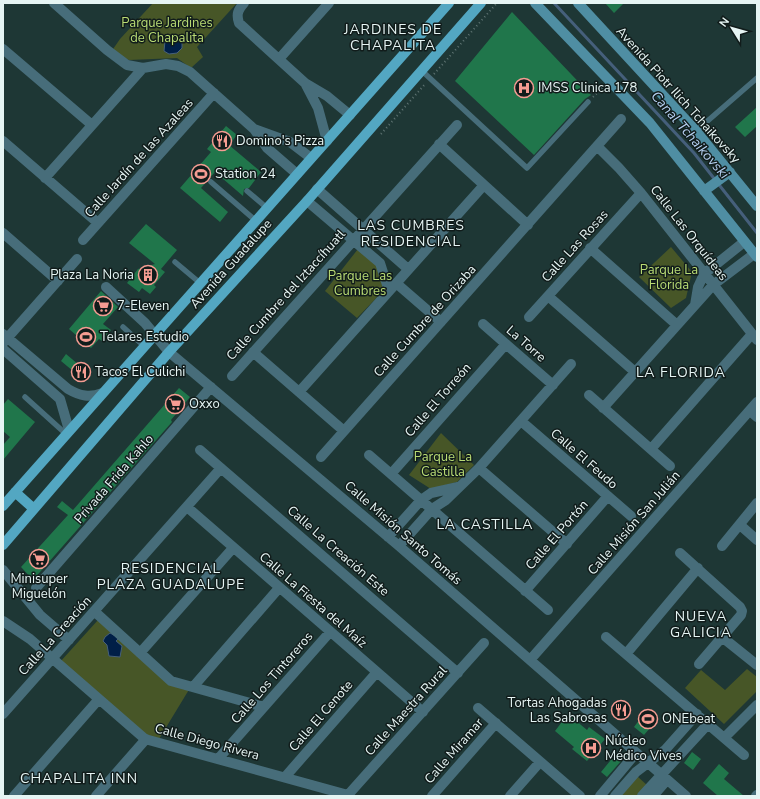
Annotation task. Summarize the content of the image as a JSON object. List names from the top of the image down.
{
  "streets": {
    "main road": ["Avenida Guadalupe"],
    "street": [
      "Avenida Piotr Ilich Tchaikovsky",
      "Calle Jardín de las Azaleas",
      "Calle Las Orquídeas",
      "Calle Las Rosas",
      "Calle Cumbre del Iztaccíhuatl",
      "Calle Cumbre de Orizaba",
      "La Torre",
      "Calle El Torreón",
      "Calle El Feudo",
      "Privada Frida Kahlo",
      "Calle Misión San Julián",
      "Calle Misión Santo Tomás",
      "Calle El Portón",
      "Calle La Creación Este",
      "Calle La Fiesta del Maíz",
      "Calle La Creación",
      "Calle Los Tintoreros",
      "Calle Maestra Rural",
      "Calle El Cenote",
      "Calle Diego Rivera",
      "Calle Miramar"
    ]
  },
  "crossings": [
    ["Calle Las Orquídeas", "Calle Las Rosas"],
    ["Calle Las Orquídeas", "Calle Cumbre de Orizaba"],
    ["Avenida Guadalupe", "Calle Misión Santo Tomás"],
    ["La Torre", "Calle El Torreón"],
    ["Calle El Feudo", "Calle El Portón"],
    ["Privada Frida Kahlo", "Calle Misión Santo Tomás"],
    ["Calle Misión San Julián", "Calle Misión Santo Tomás"],
    ["Calle La Creación Este", "Calle La Creación"],
    ["Calle La Creación Este", "Calle Maestra Rural"],
    ["Calle La Fiesta del Maíz", "Calle La Creación"],
    ["Calle La Fiesta del Maíz", "Calle Los Tintoreros"],
    ["Calle La Fiesta del Maíz", "Calle Maestra Rural"],
    ["Calle La Fiesta del Maíz", "Calle El Cenote"],
    ["Calle La Creación", "Calle Diego Rivera"],
    ["Calle Los Tintoreros", "Calle Diego Rivera"],
    ["Calle Maestra Rural", "Calle Diego Rivera"],
    ["Calle El Cenote", "Calle Diego Rivera"]
  ],
  "districts": [
    "JARDINES DE CHAPALITA",
    "LAS CUMBRES RESIDENCIAL",
    "LA FLORIDA",
    "LA CASTILLA",
    "RESIDENCIAL PLAZA GUADALUPE",
    "NUEVA GALICIA",
    "CHAPALITA INN"
  ],
  "water": ["Canal Tchaikovski"],
  "parks": [
    "Parque Jardines de Chapalita",
    "Parque La Florida",
    "Parque Las Cumbres",
    "Parque La Castilla"
  ],
  "places": {
    "hospital": ["IMSS Clinica 178", "Núcleo Médico Vives"],
    "restaurant": ["Domino's Pizza", "Tacos El Culichi", "Tortas Ahogadas Las Sabrosas"],
    "sports": ["Station 24", "Telares Estudio", "ONEbeat"],
    "building": ["Plaza La Noria"],
    "supermarket": ["7-Eleven", "Oxxo", "Minisuper Miguelón"]
  },
  "north": "top left"
}
